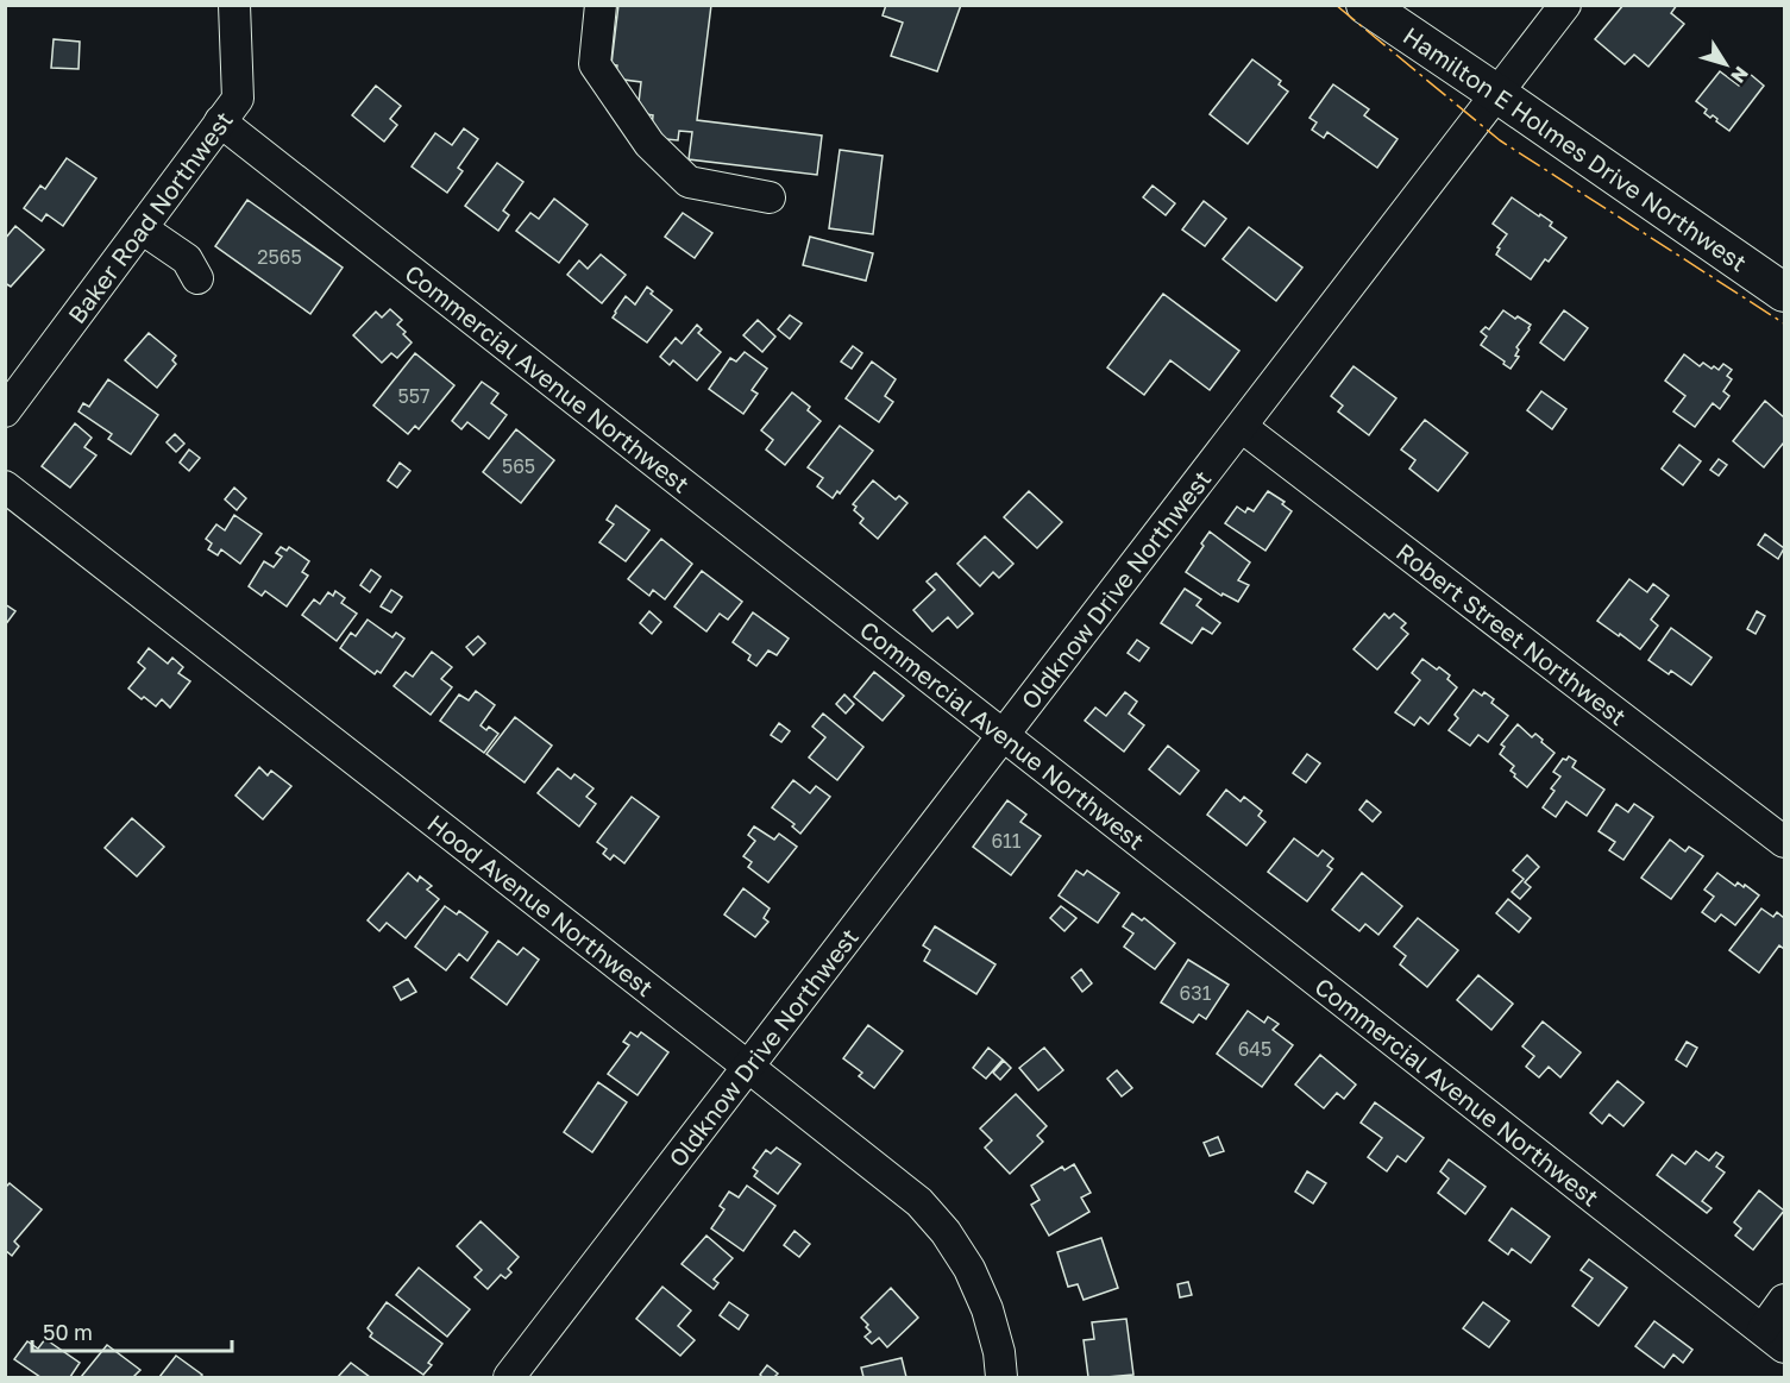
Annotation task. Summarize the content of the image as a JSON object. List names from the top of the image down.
{
  "streets": {
    "main road": ["Hamilton E Holmes Drive Northwest"],
    "street": [
      "Baker Road Northwest",
      "Commercial Avenue Northwest",
      "Oldknow Drive Northwest",
      "Robert Street Northwest",
      "Hood Avenue Northwest"
    ]
  },
  "crossings": [
    ["Hamilton E Holmes Drive Northwest", "Oldknow Drive Northwest"],
    ["Baker Road Northwest", "Commercial Avenue Northwest"],
    ["Commercial Avenue Northwest", "Oldknow Drive Northwest"],
    ["Oldknow Drive Northwest", "Robert Street Northwest"],
    ["Oldknow Drive Northwest", "Hood Avenue Northwest"]
  ],
  "house_numbers": [
    "2565",
    "557",
    "565",
    "611",
    "631",
    "645"
  ],
  "scale_bar": "50 m",
  "north": "bottom right"
}
